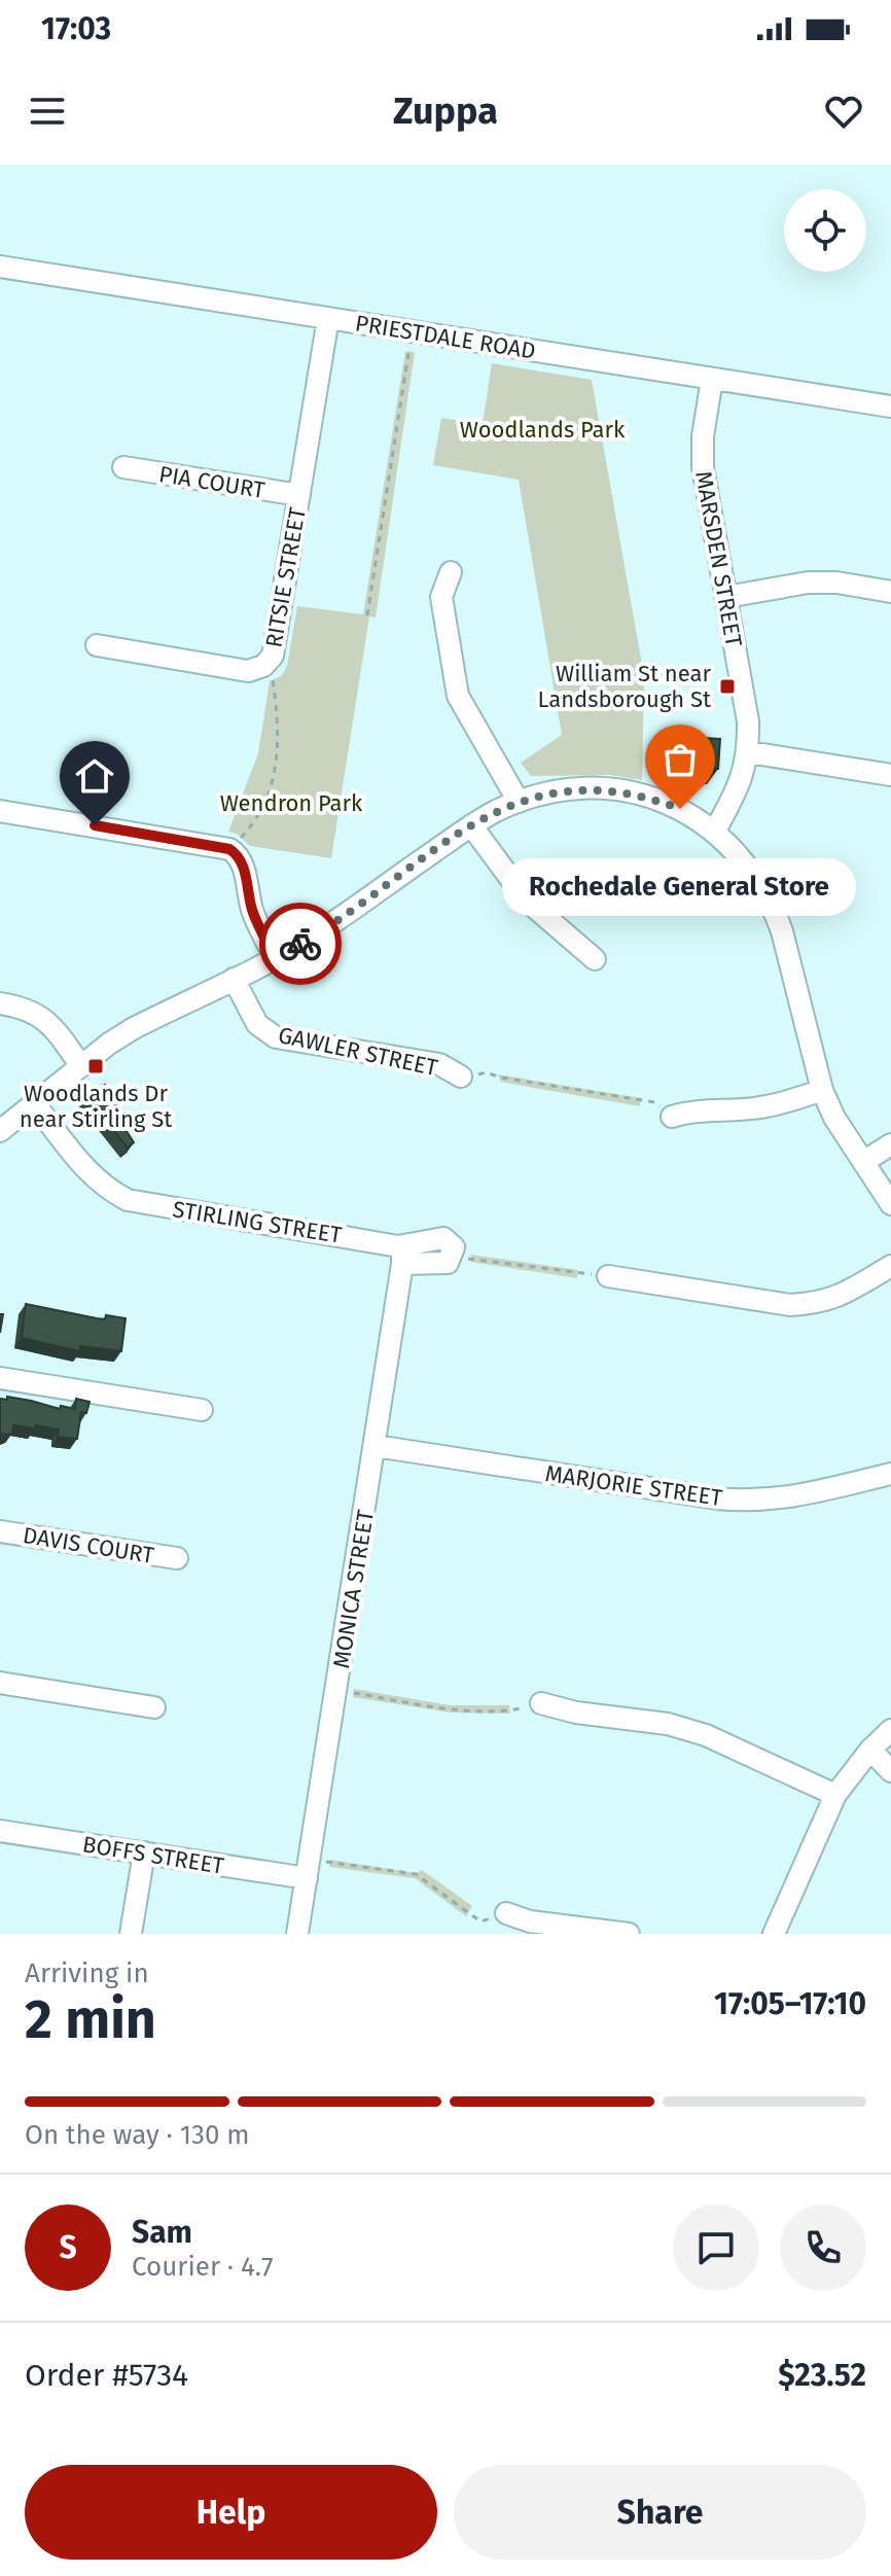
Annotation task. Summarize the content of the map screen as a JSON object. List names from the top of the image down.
{
  "streets": {
    "street": [
      "PRIESTDALE ROAD",
      "PIA COURT",
      "MARSDEN STREET",
      "RITSIE STREET",
      "GAWLER STREET",
      "STIRLING STREET",
      "MARJORIE STREET",
      "DAVIS COURT",
      "MONICA STREET",
      "BOFFS STREET"
    ]
  },
  "crossings": [
    ["PRIESTDALE ROAD", "MARSDEN STREET"],
    ["PRIESTDALE ROAD", "RITSIE STREET"],
    ["PIA COURT", "RITSIE STREET"],
    ["STIRLING STREET", "MONICA STREET"],
    ["MARJORIE STREET", "MONICA STREET"],
    ["MONICA STREET", "BOFFS STREET"]
  ],
  "parks": ["Woodlands Park", "Wendron Park"],
  "places": {
    "transit": ["William St near Landsborough St", "Woodlands Dr near Stirling St"],
    "other": ["Rochedale General Store"]
  },
  "page": {
    "status": "17:03",
    "header": "Zuppa",
    "bubble": "Rochedale General Store",
    "heading": ["2 min", "Arriving in", "17:05–17:10"],
    "panel": [
      "Sam",
      "Courier · 4.7",
      "Order #5734",
      "$23.52"
    ],
    "bar": "On the way · 130 m",
    "round": "S",
    "buttons": ["Help", "Share"]
  }
}
